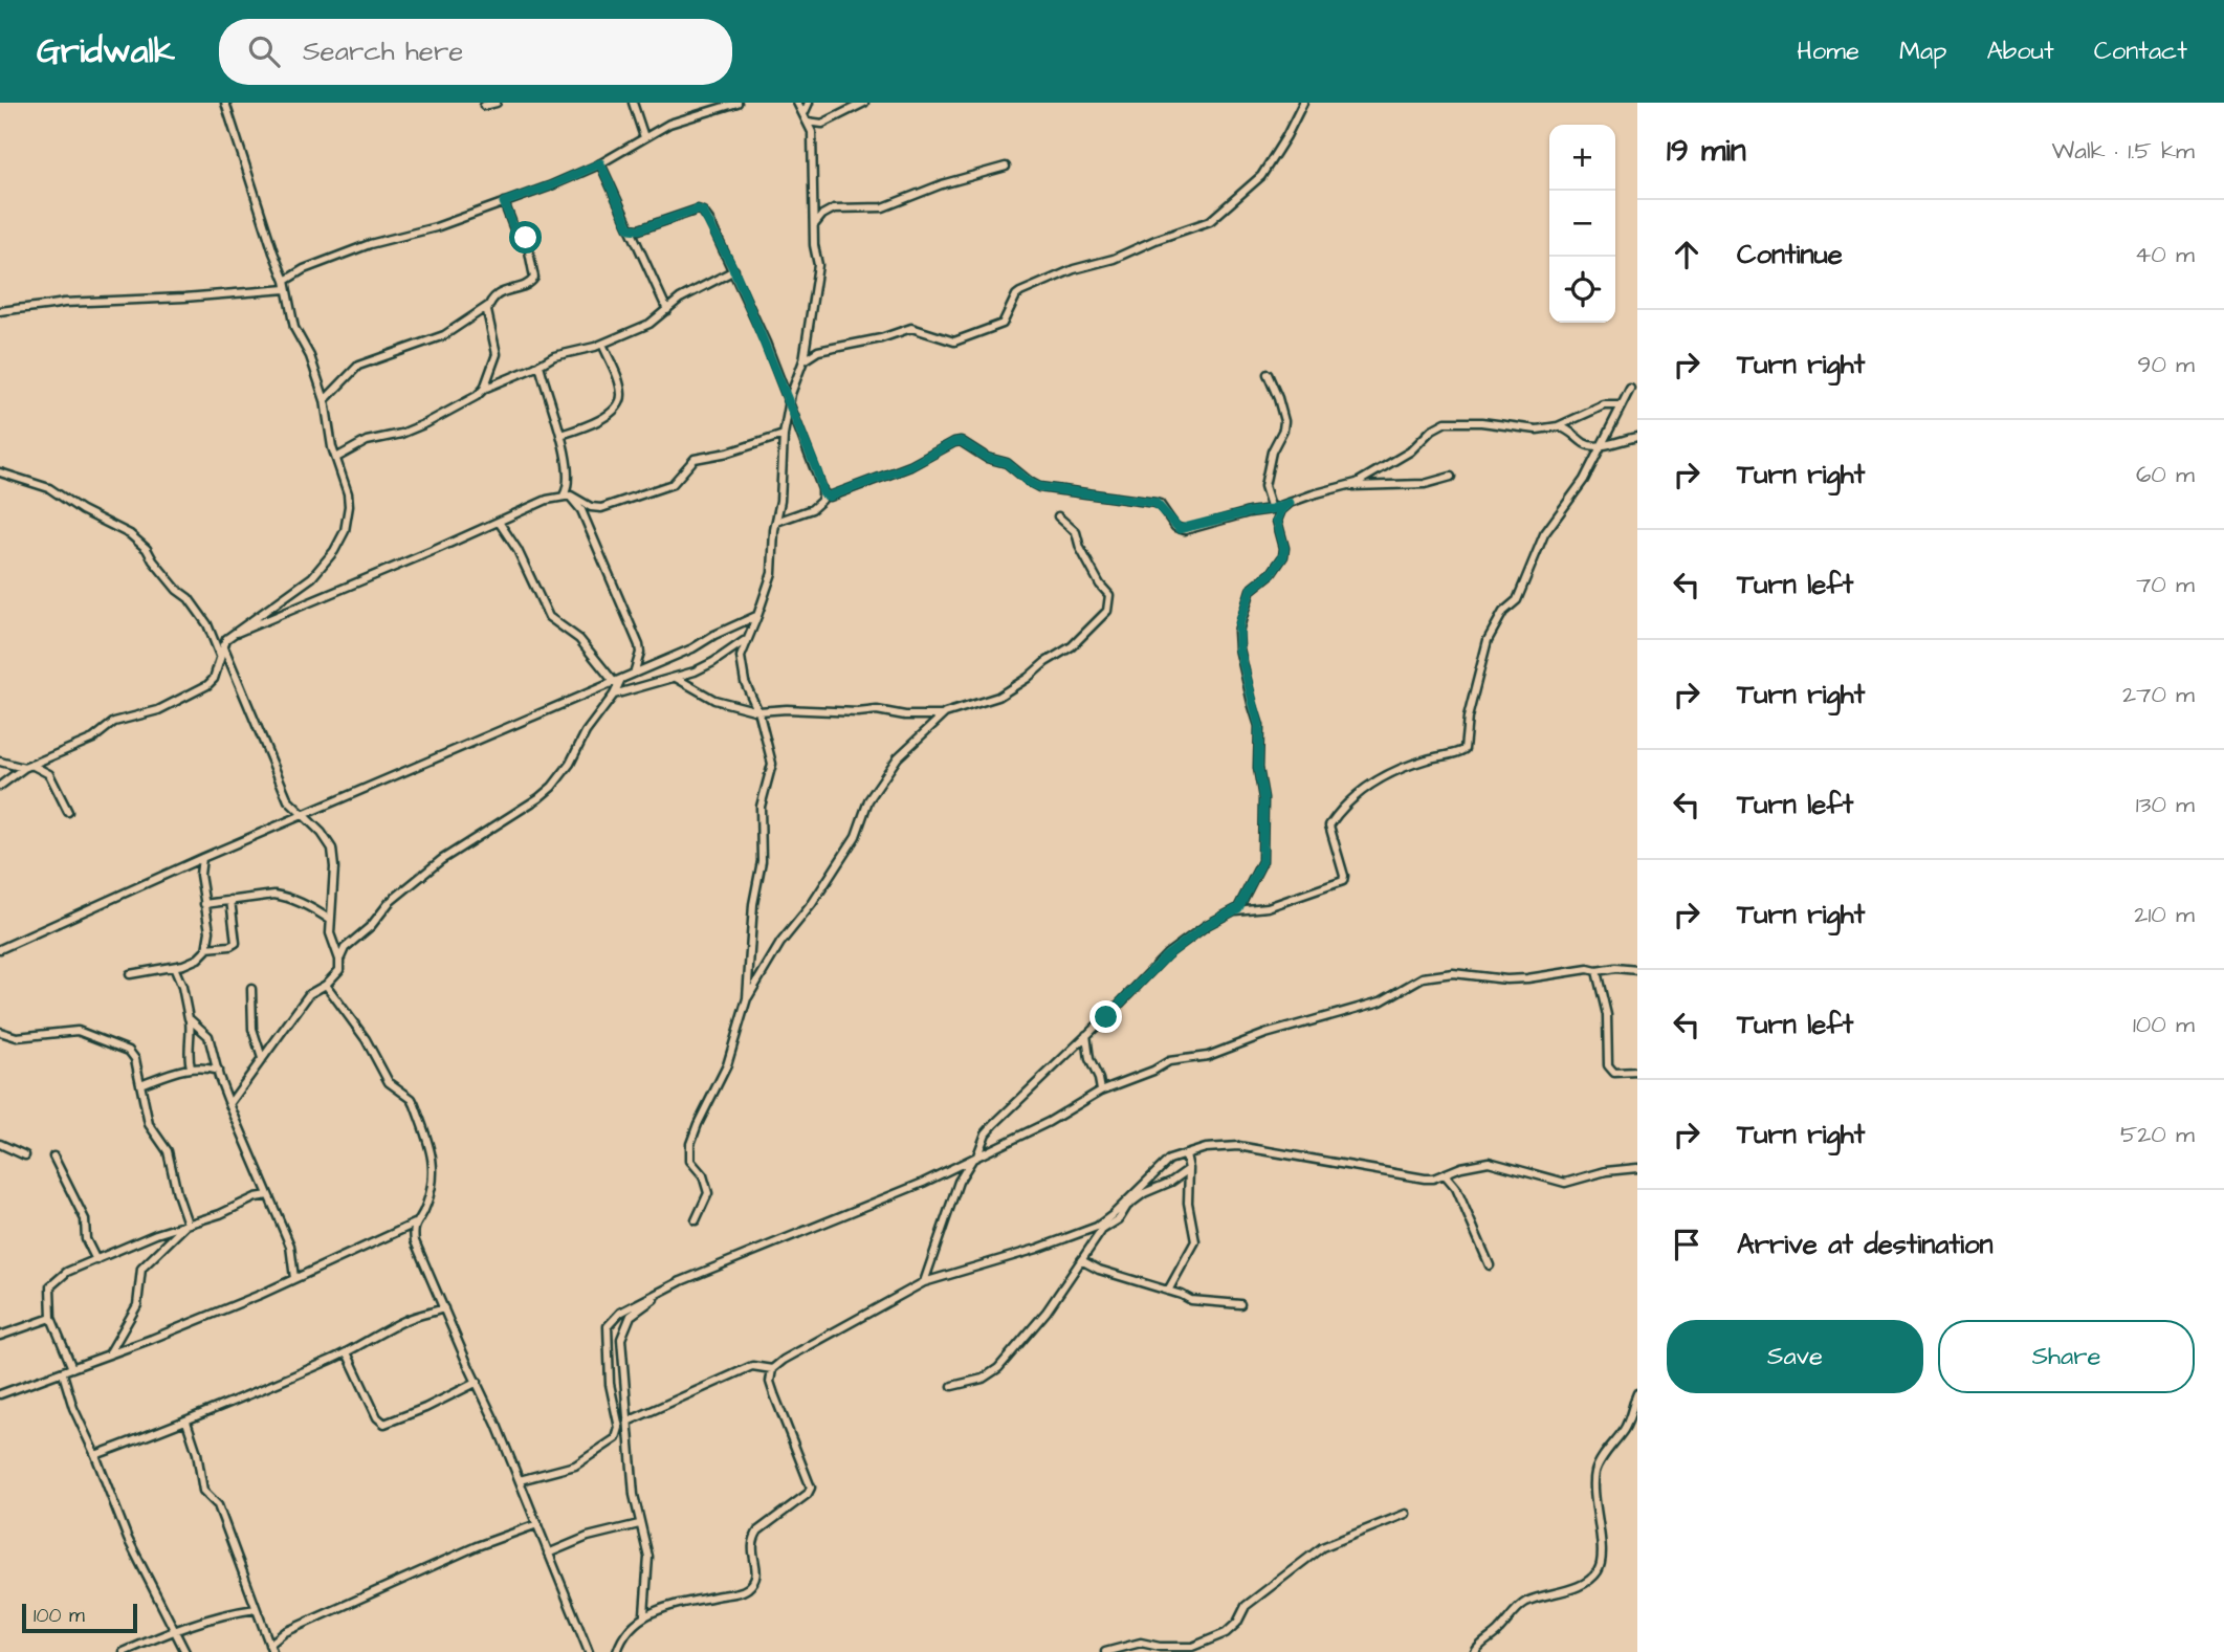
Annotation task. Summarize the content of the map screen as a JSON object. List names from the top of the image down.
{
  "scale_bar": "100 m",
  "page": {
    "header": "Gridwalk",
    "search": "Search here",
    "nav": [
      "Home",
      "Map",
      "About",
      "Contact"
    ],
    "heading": ["19 min", "Walk · 1.5 km"],
    "map_buttons": ["+", "−"],
    "list": [
      ["Continue", "40 m"],
      ["Turn right", "90 m"],
      ["Turn right", "60 m"],
      ["Turn left", "70 m"],
      ["Turn right", "270 m"],
      ["Turn left", "130 m"],
      ["Turn right", "210 m"],
      ["Turn left", "100 m"],
      ["Turn right", "520 m"],
      "Arrive at destination"
    ],
    "buttons": ["Save", "Share"],
    "scale": "100 m"
  }
}
